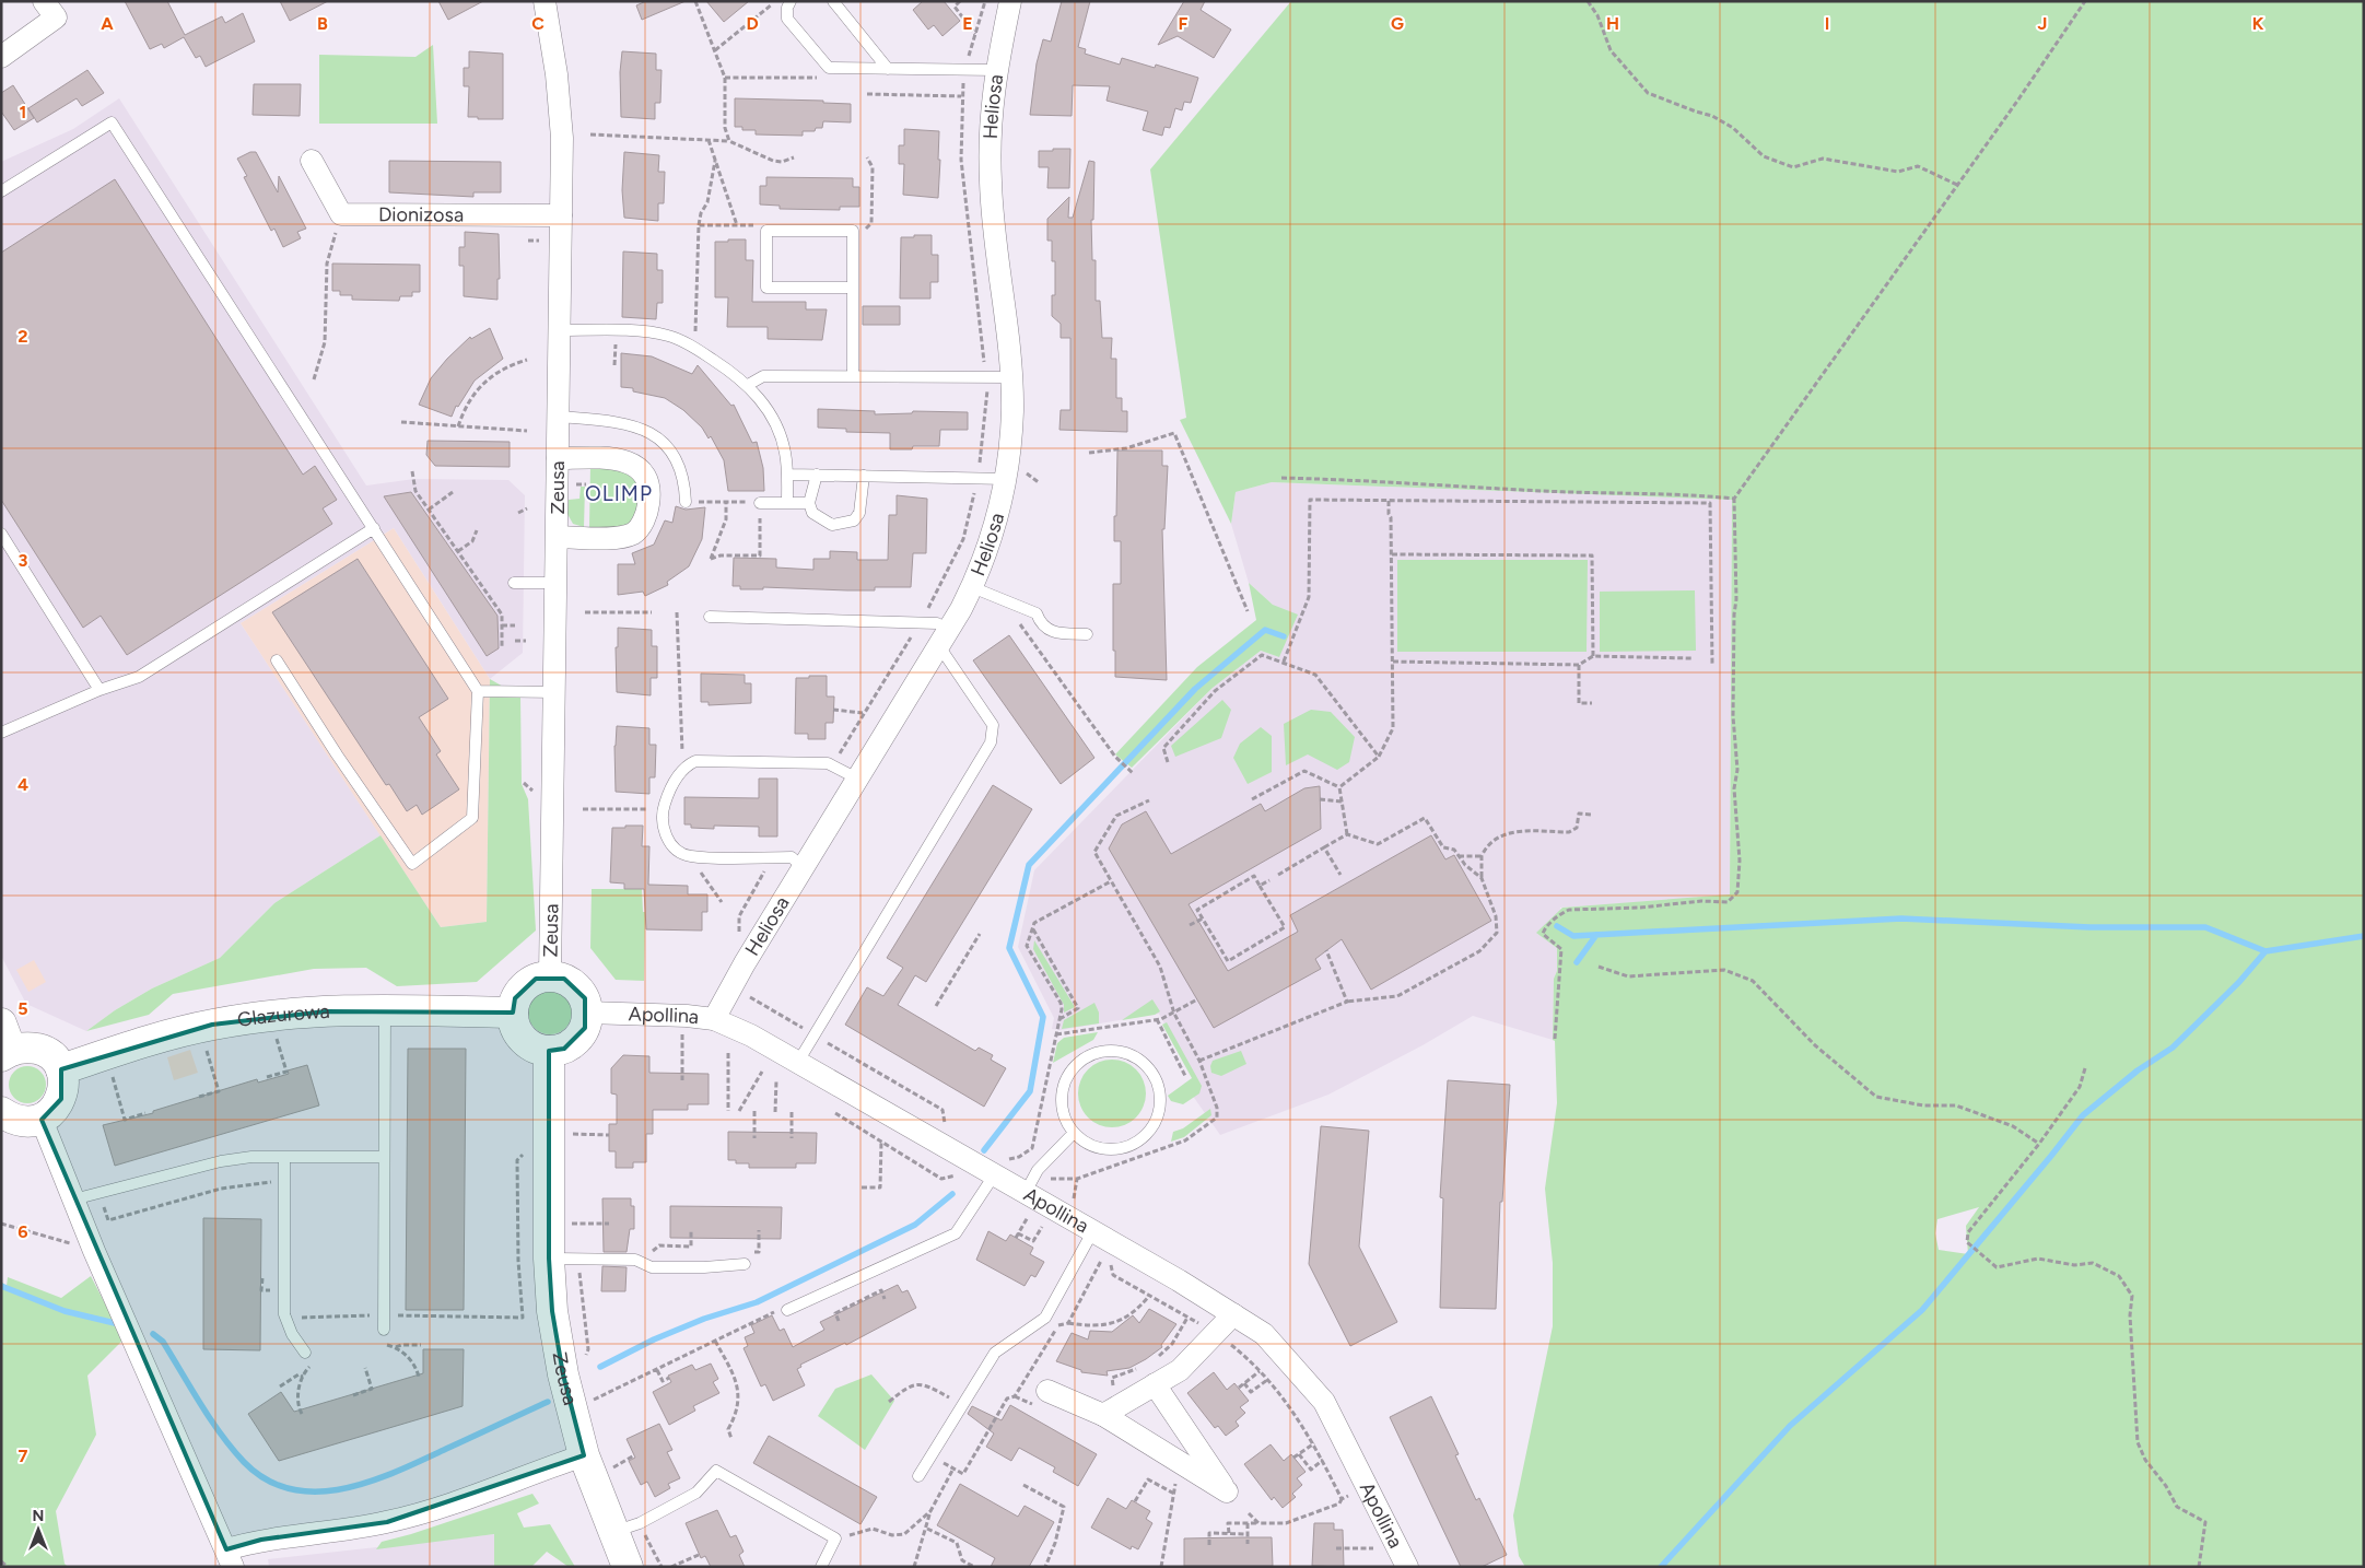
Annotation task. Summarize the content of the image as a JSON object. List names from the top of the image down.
{
  "streets": {
    "street": [
      "Heliosa",
      "Dionizosa",
      "Zeusa",
      "Apollina",
      "Glazurowa"
    ]
  },
  "crossings": [
    ["Heliosa", "Apollina"],
    ["Dionizosa", "Zeusa"],
    ["Zeusa", "Apollina"],
    ["Zeusa", "Glazurowa"],
    ["Apollina", "Glazurowa"]
  ],
  "districts": ["OLIMP"],
  "north": "top",
  "grid": {
    "columns": [
      "A",
      "B",
      "C",
      "D",
      "E",
      "F",
      "G",
      "H",
      "I",
      "J",
      "K"
    ],
    "rows": [
      "1",
      "2",
      "3",
      "4",
      "5",
      "6",
      "7"
    ]
  }
}
